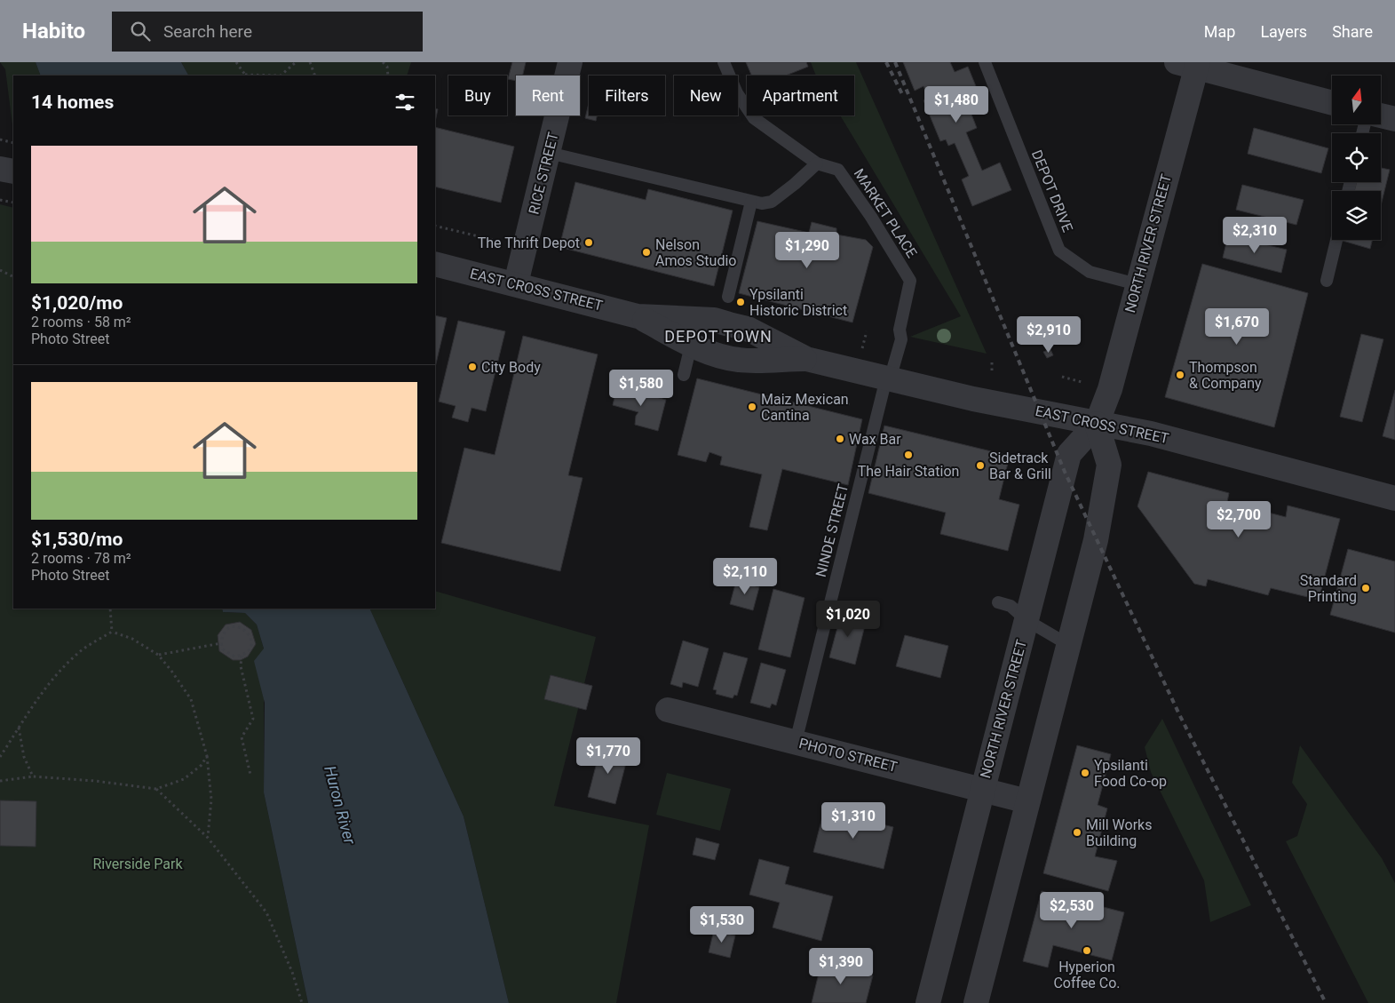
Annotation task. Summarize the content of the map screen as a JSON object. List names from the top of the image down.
{
  "streets": {
    "street": [
      "RICE STREET",
      "NORTH RIVER STREET",
      "EAST CROSS STREET",
      "PHOTO STREET"
    ],
    "lane": ["DEPOT DRIVE", "MARKET PLACE", "NINDE STREET"]
  },
  "crossings": [
    ["RICE STREET", "EAST CROSS STREET"],
    ["DEPOT DRIVE", "NORTH RIVER STREET"],
    ["MARKET PLACE", "EAST CROSS STREET"],
    ["MARKET PLACE", "NINDE STREET"],
    ["NORTH RIVER STREET", "EAST CROSS STREET"],
    ["NORTH RIVER STREET", "PHOTO STREET"],
    ["EAST CROSS STREET", "NINDE STREET"],
    ["NINDE STREET", "PHOTO STREET"]
  ],
  "districts": ["DEPOT TOWN"],
  "water": ["Huron River"],
  "parks": ["Riverside Park"],
  "places": [
    "The Thrift Depot",
    "Nelson Amos Studio",
    "Ypsilanti Historic District",
    "City Body",
    "Thompson & Company",
    "Maiz Mexican Cantina",
    "Wax Bar",
    "The Hair Station",
    "Sidetrack Bar & Grill",
    "Standard Printing",
    "Ypsilanti Food Co-op",
    "Mill Works Building",
    "Hyperion Coffee Co."
  ],
  "north": "top",
  "page": {
    "header": "Habito",
    "search": "Search here",
    "nav": ["Map", "Layers", "Share"],
    "chip": [
      "Buy",
      "Rent",
      "Filters",
      "New",
      "Apartment"
    ],
    "heading": "14 homes",
    "price": [
      "$1,480",
      "$2,310",
      "$1,290",
      "$1,670",
      "$2,910",
      "$1,580",
      "$2,700",
      "$2,110",
      "$1,020",
      "$1,770",
      "$1,310",
      "$2,530",
      "$1,530",
      "$1,390"
    ],
    "list": [
      {
        "name": "$1,020/mo",
        "note": "2 rooms · 58 m² · Photo Street"
      },
      {
        "name": "$1,530/mo",
        "note": "2 rooms · 78 m² · Photo Street"
      }
    ]
  }
}
